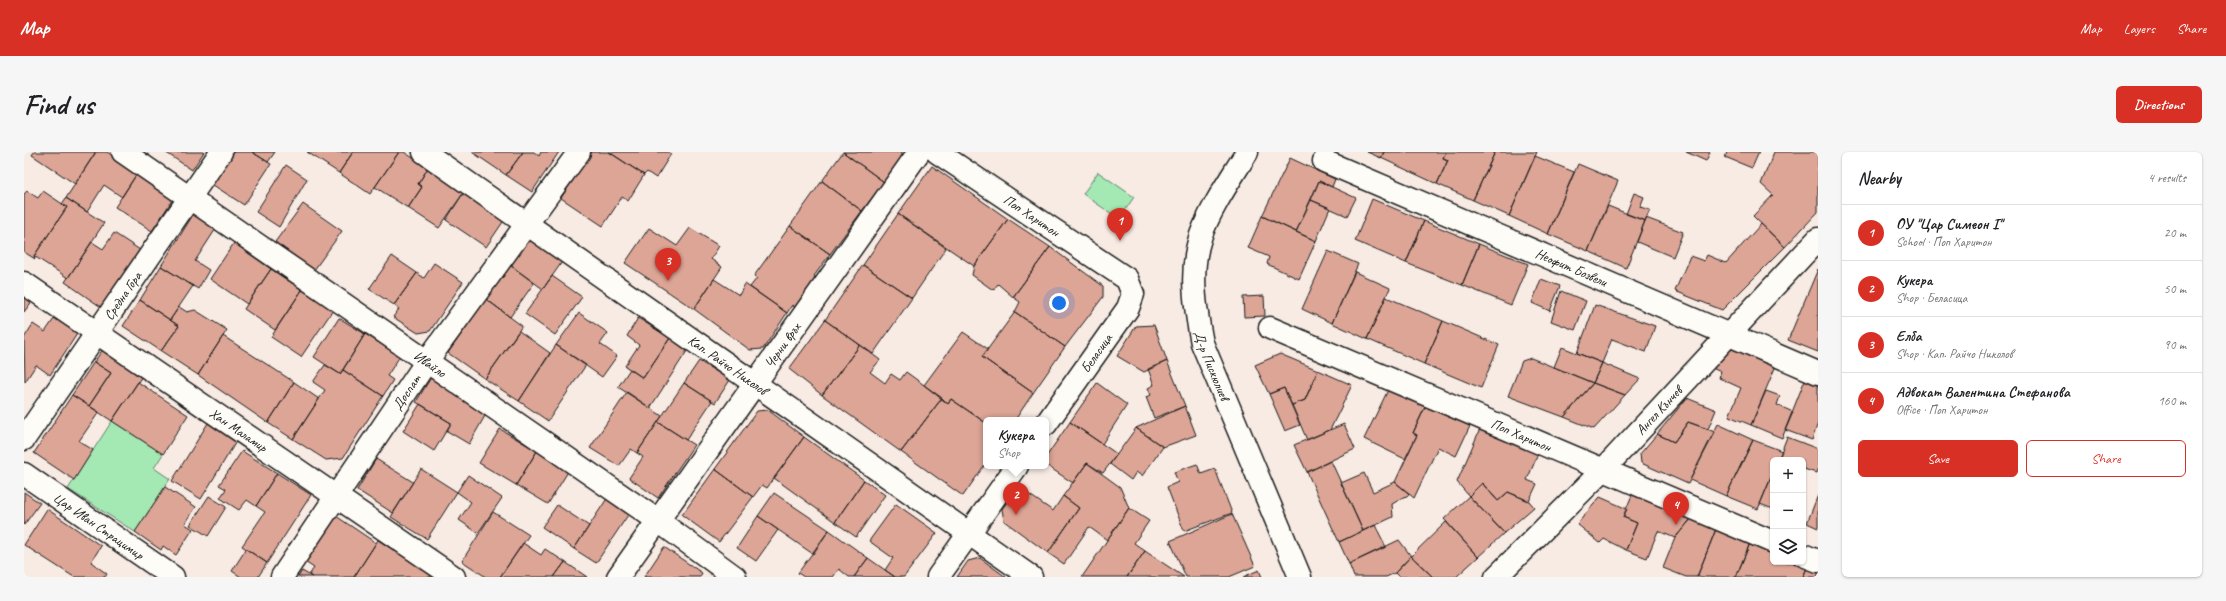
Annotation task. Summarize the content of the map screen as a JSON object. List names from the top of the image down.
{
  "streets": {
    "street": [
      "Поп Харитон",
      "Неофит Бозвели",
      "Средна Гора",
      "Черни връх",
      "Беласица",
      "Ивайло",
      "Кап. Райчо Николов",
      "Д-р Пискюлиев",
      "Доспат",
      "Ангел Кънчев",
      "Хан Маламир",
      "Цар Иван Страцимир"
    ]
  },
  "crossings": [
    ["Поп Харитон", "Беласица"],
    ["Поп Харитон", "Ангел Кънчев"],
    ["Неофит Бозвели", "Ангел Кънчев"],
    ["Средна Гора", "Ивайло"],
    ["Средна Гора", "Хан Маламир"],
    ["Черни връх", "Ивайло"],
    ["Черни връх", "Кап. Райчо Николов"],
    ["Ивайло", "Доспат"],
    ["Кап. Райчо Николов", "Доспат"],
    ["Доспат", "Хан Маламир"]
  ],
  "page": {
    "header": "Map",
    "nav": ["Map", "Layers", "Share"],
    "buttons": [
      "Directions",
      ["Save", "Share"]
    ],
    "title": "Find us",
    "heading": ["Nearby", "4 results"],
    "list": [
      {
        "mark": "1",
        "name": "ОУ \"Цар Симеон I\"",
        "note": "School · Поп Харитон",
        "value": "20 m"
      },
      {
        "mark": "2",
        "name": "Кукера",
        "note": "Shop · Беласица",
        "value": "50 m"
      },
      {
        "mark": "3",
        "name": "Елба",
        "note": "Shop · Кап. Райчо Николов",
        "value": "90 m"
      },
      {
        "mark": "4",
        "name": "Адвокат Валентина Стефанова",
        "note": "Office · Поп Харитон",
        "value": "160 m"
      }
    ],
    "pins": [
      "1",
      "3",
      "2",
      "4"
    ],
    "popup": ["Кукера", "Shop"],
    "map_buttons": ["+", "−"]
  }
}
